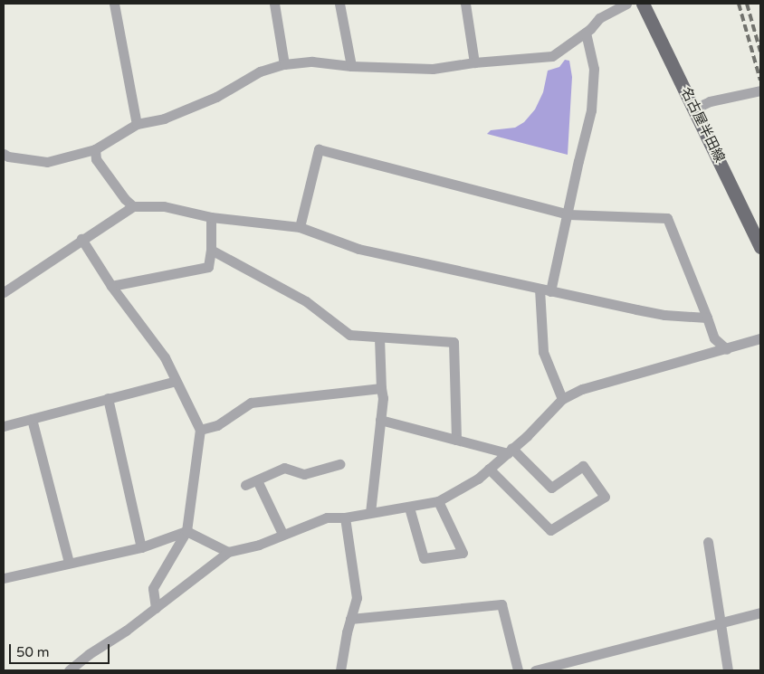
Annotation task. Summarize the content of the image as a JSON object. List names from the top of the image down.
{
  "streets": {
    "main road": ["名古屋半田線"]
  },
  "scale_bar": "50 m"
}
